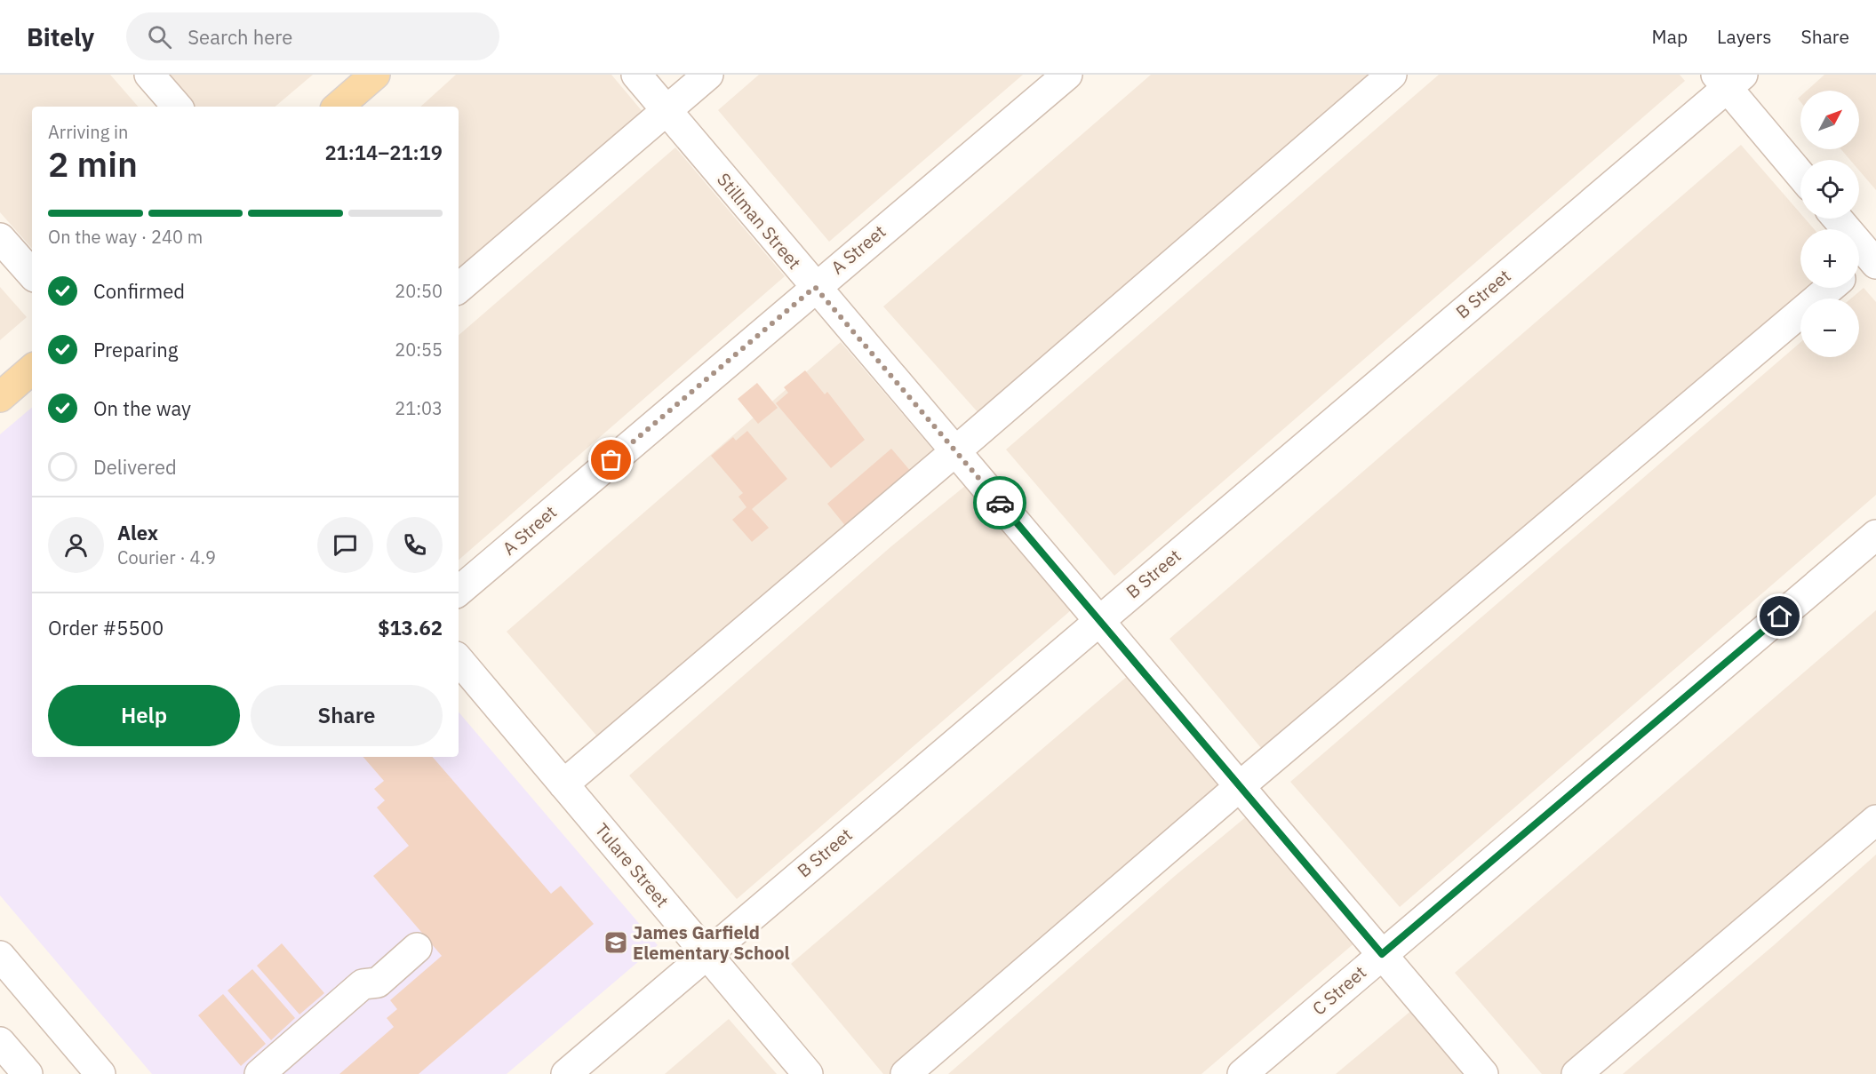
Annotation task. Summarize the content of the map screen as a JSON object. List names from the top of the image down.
{
  "streets": {
    "street": [
      "Stillman Street",
      "A Street",
      "B Street",
      "Tulare Street",
      "C Street"
    ]
  },
  "crossings": [
    ["Stillman Street", "A Street"],
    ["Stillman Street", "B Street"],
    ["Stillman Street", "C Street"],
    ["B Street", "Tulare Street"]
  ],
  "places": {
    "school or university": ["James Garfield Elementary School"]
  },
  "north": "top right",
  "page": {
    "header": "Bitely",
    "search": "Search here",
    "nav": ["Map", "Layers", "Share"],
    "map_buttons": ["+", "−"],
    "heading": ["2 min", "Arriving in", "21:14–21:19"],
    "panel": [
      "Alex",
      "Courier · 4.9",
      "Order #5500",
      "$13.62"
    ],
    "bar": "On the way · 240 m",
    "list": [
      ["Confirmed", "20:50"],
      ["Preparing", "20:55"],
      ["On the way", "21:03"],
      "Delivered"
    ],
    "buttons": ["Help", "Share"]
  }
}
